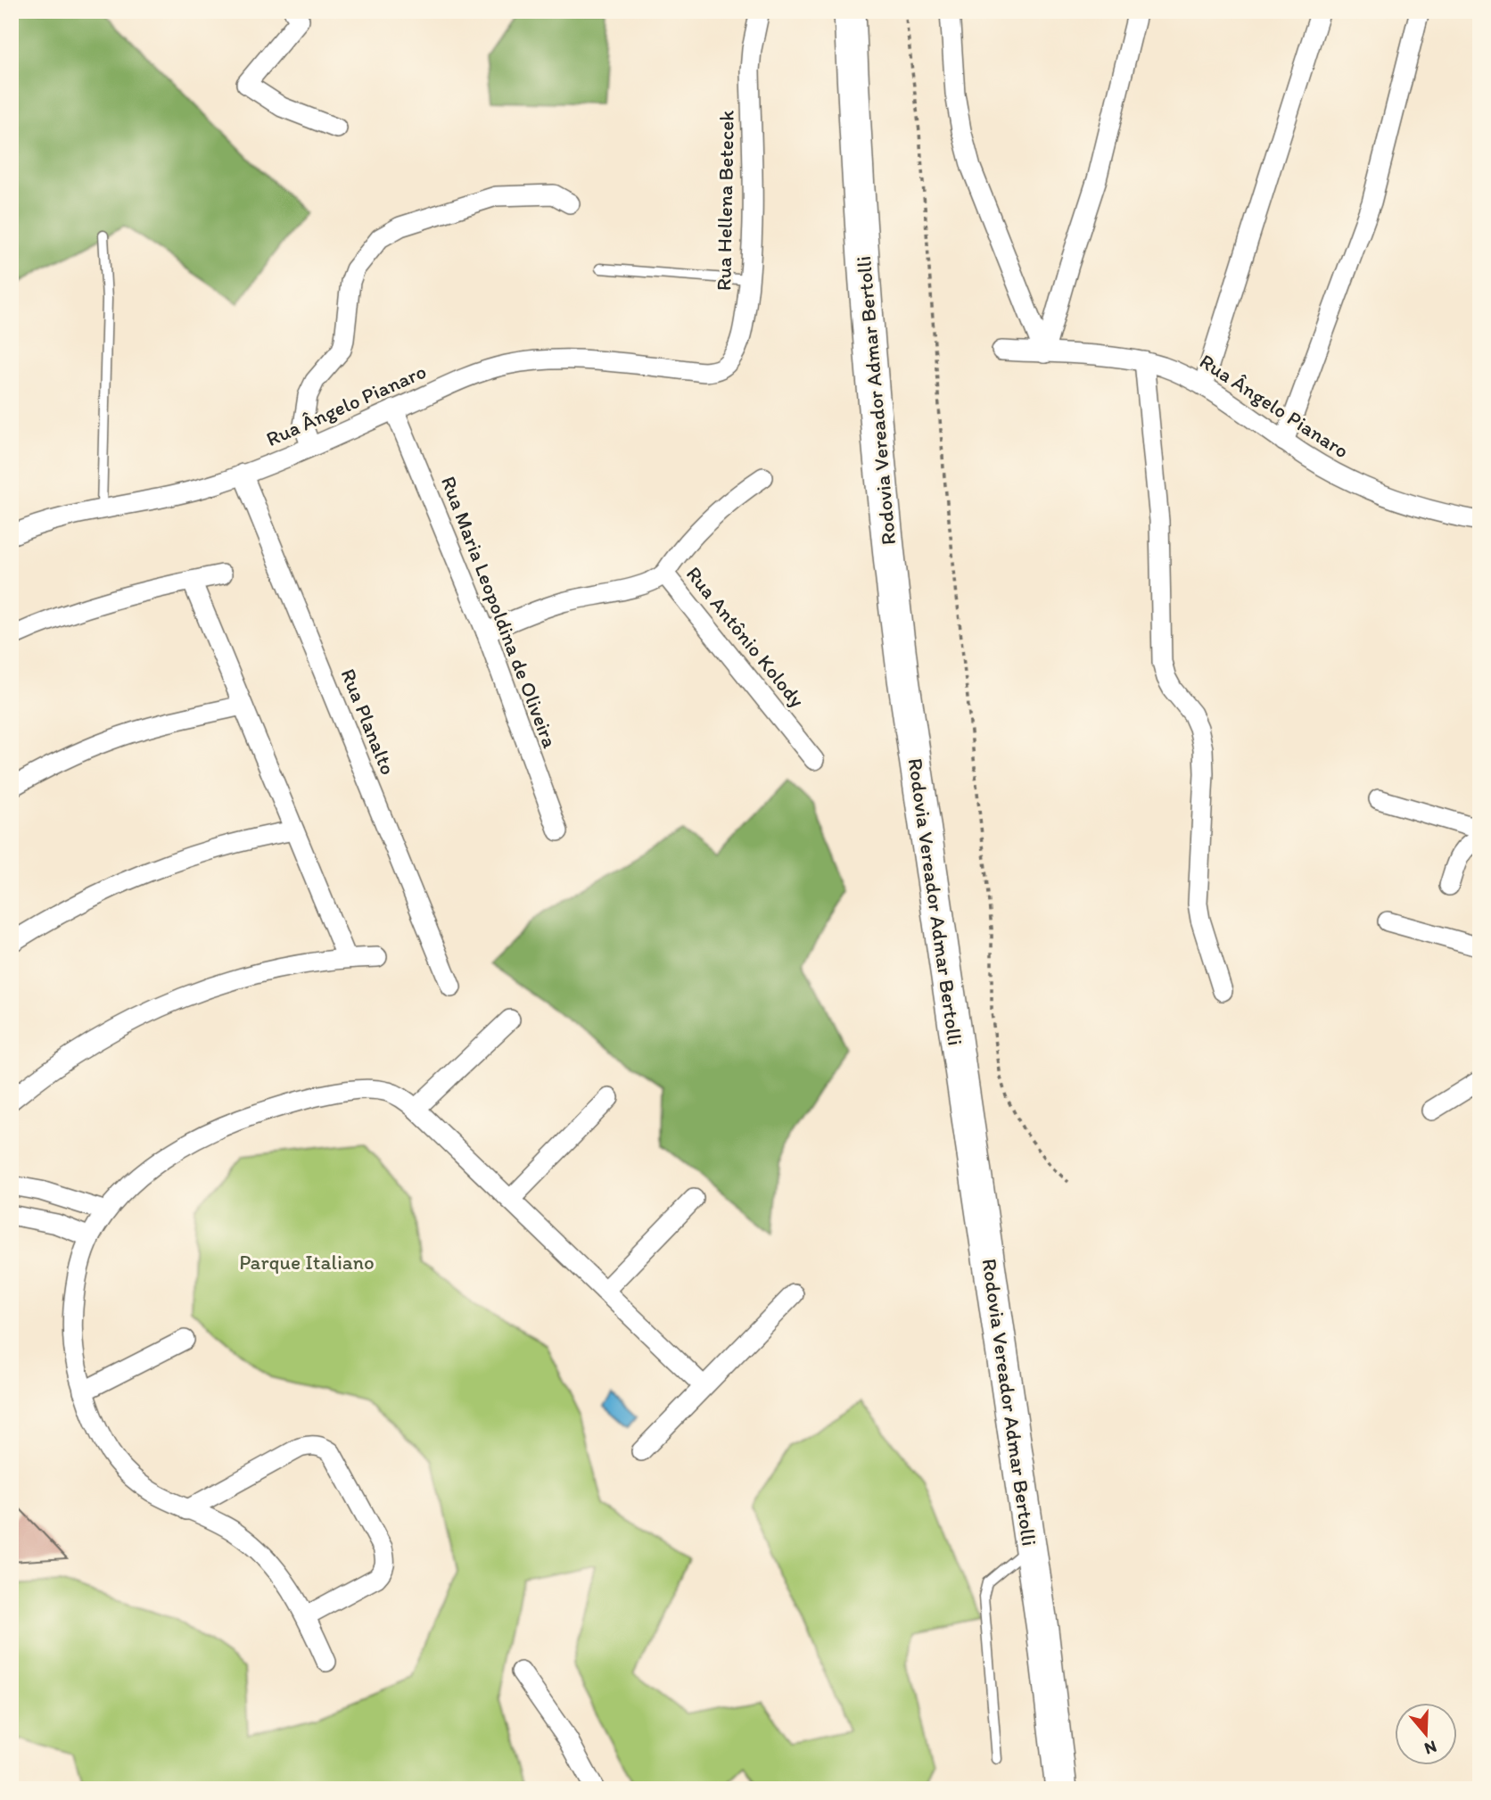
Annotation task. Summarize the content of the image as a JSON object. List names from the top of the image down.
{
  "streets": {
    "highway": ["Rodovia Vereador Admar Bertolli"],
    "street": [
      "Rua Hellena Betecek",
      "Rua Ângelo Pianaro",
      "Rua Maria Leopoldina de Oliveira",
      "Rua Antônio Kolody",
      "Rua Planalto"
    ]
  },
  "crossings": [
    ["Rua Hellena Betecek", "Rua Ângelo Pianaro"],
    ["Rua Ângelo Pianaro", "Rua Maria Leopoldina de Oliveira"],
    ["Rua Ângelo Pianaro", "Rua Planalto"],
    ["Rua Maria Leopoldina de Oliveira", "Rua Antônio Kolody"]
  ],
  "parks": ["Parque Italiano"],
  "north": "bottom"
}
